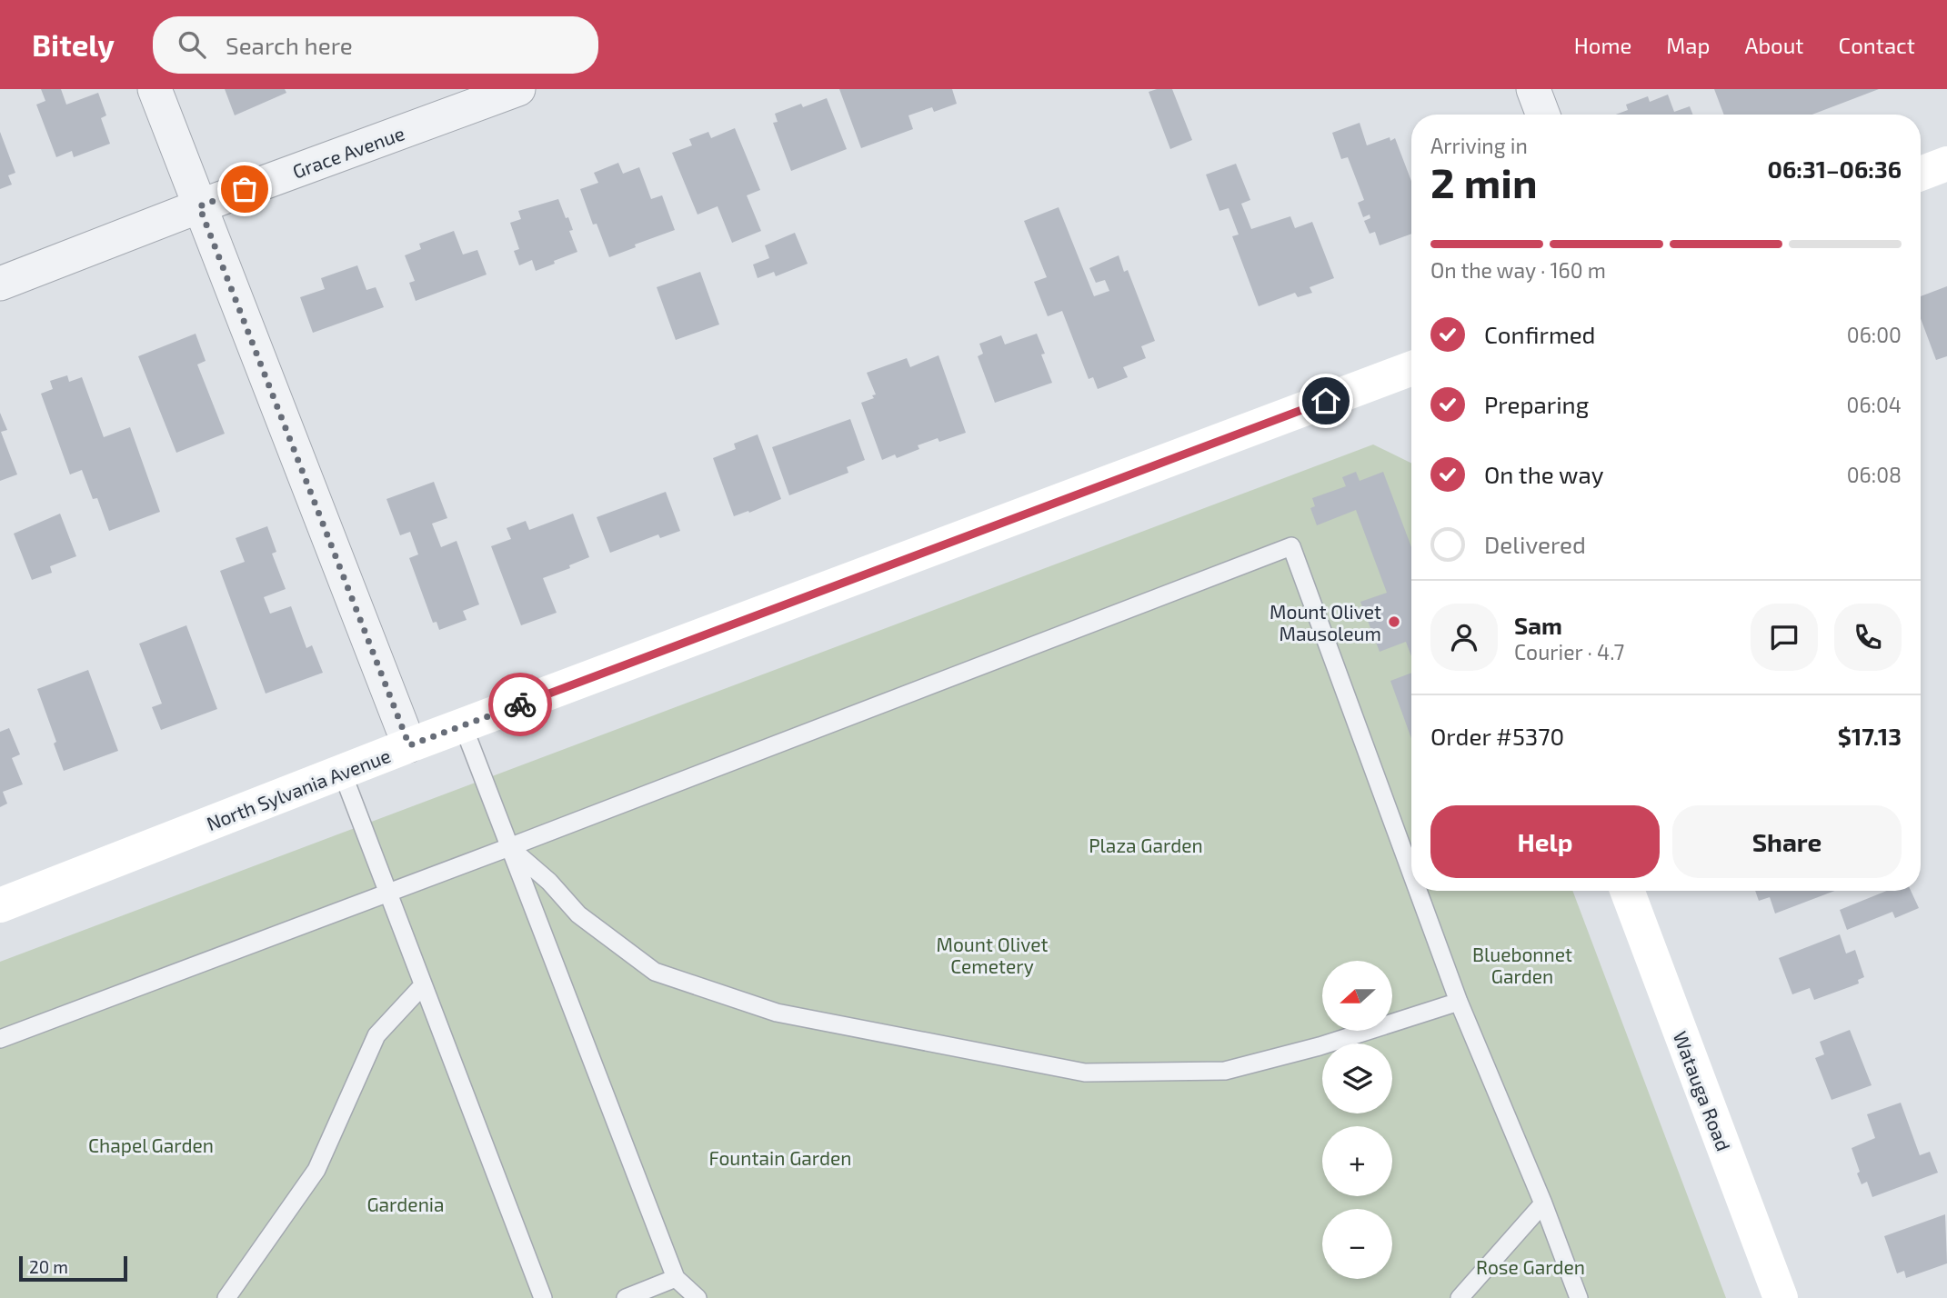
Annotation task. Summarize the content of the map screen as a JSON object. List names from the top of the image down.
{
  "streets": {
    "main road": ["North Sylvania Avenue", "Watauga Road"],
    "street": ["Grace Avenue"]
  },
  "parks": [
    "Plaza Garden",
    "Mount Olivet Cemetery",
    "Bluebonnet Garden",
    "Chapel Garden",
    "Fountain Garden",
    "Gardenia",
    "Rose Garden"
  ],
  "places": ["Mount Olivet Mausoleum"],
  "scale_bar": "20 m",
  "north": "left",
  "page": {
    "header": "Bitely",
    "search": "Search here",
    "nav": [
      "Home",
      "Map",
      "About",
      "Contact"
    ],
    "heading": ["2 min", "Arriving in", "06:31–06:36"],
    "panel": [
      "Sam",
      "Courier · 4.7",
      "Order #5370",
      "$17.13"
    ],
    "bar": "On the way · 160 m",
    "list": [
      ["Confirmed", "06:00"],
      ["Preparing", "06:04"],
      ["On the way", "06:08"],
      "Delivered"
    ],
    "buttons": ["Help", "Share"],
    "map_buttons": ["+", "−"],
    "scale": "20 m"
  }
}
